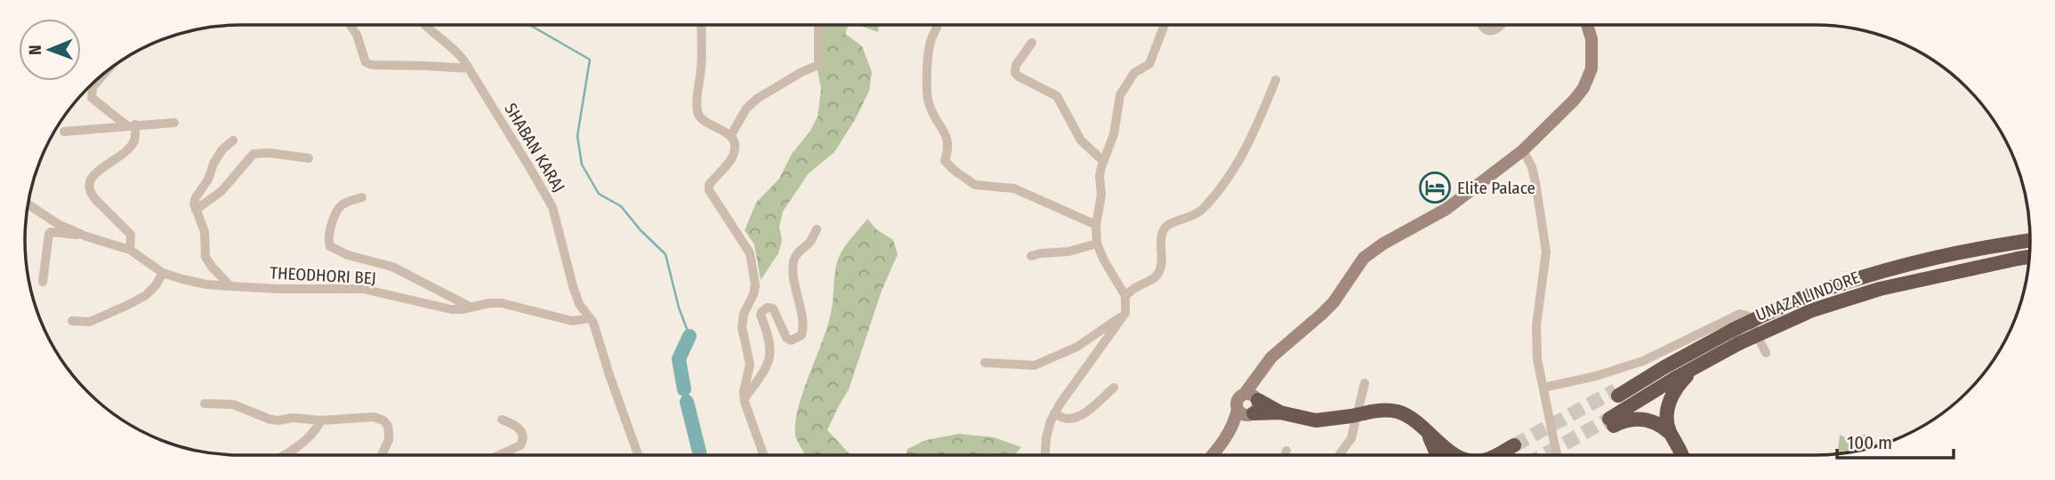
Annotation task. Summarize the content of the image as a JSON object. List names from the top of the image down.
{
  "streets": {
    "highway": ["UNAZA LINDORE"],
    "street": ["SHABAN KARAJ", "THEODHORI BEJ"]
  },
  "crossings": [
    ["SHABAN KARAJ", "THEODHORI BEJ"]
  ],
  "places": {
    "hotel": ["Elite Palace"]
  },
  "scale_bar": "100 m",
  "north": "left"
}
